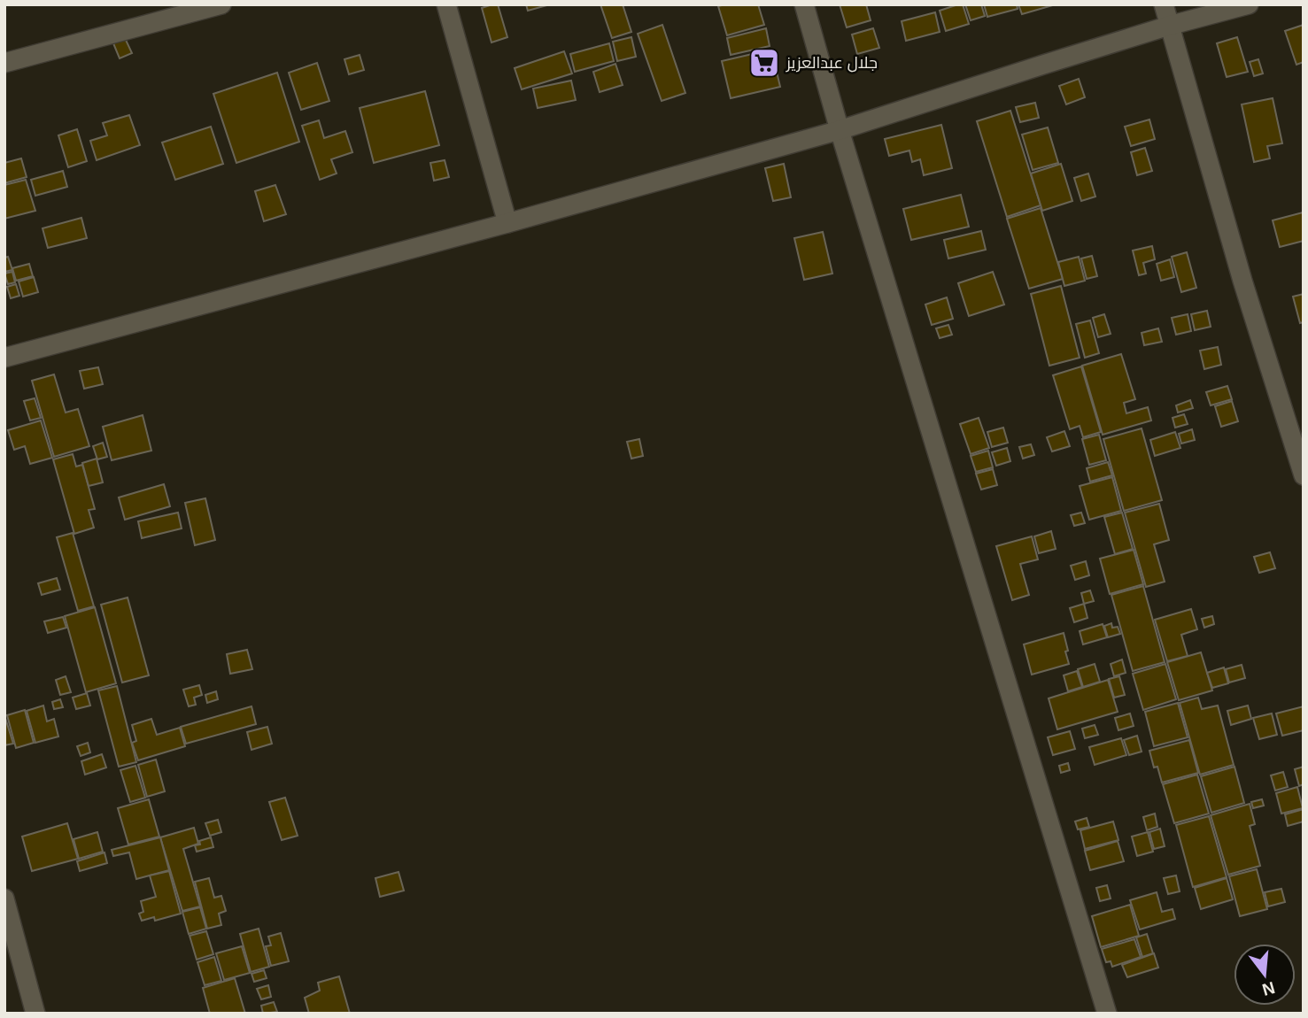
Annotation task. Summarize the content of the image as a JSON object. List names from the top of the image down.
{
  "places": {
    "supermarket": ["جلال عبدالعزيز"]
  },
  "north": "bottom"
}
